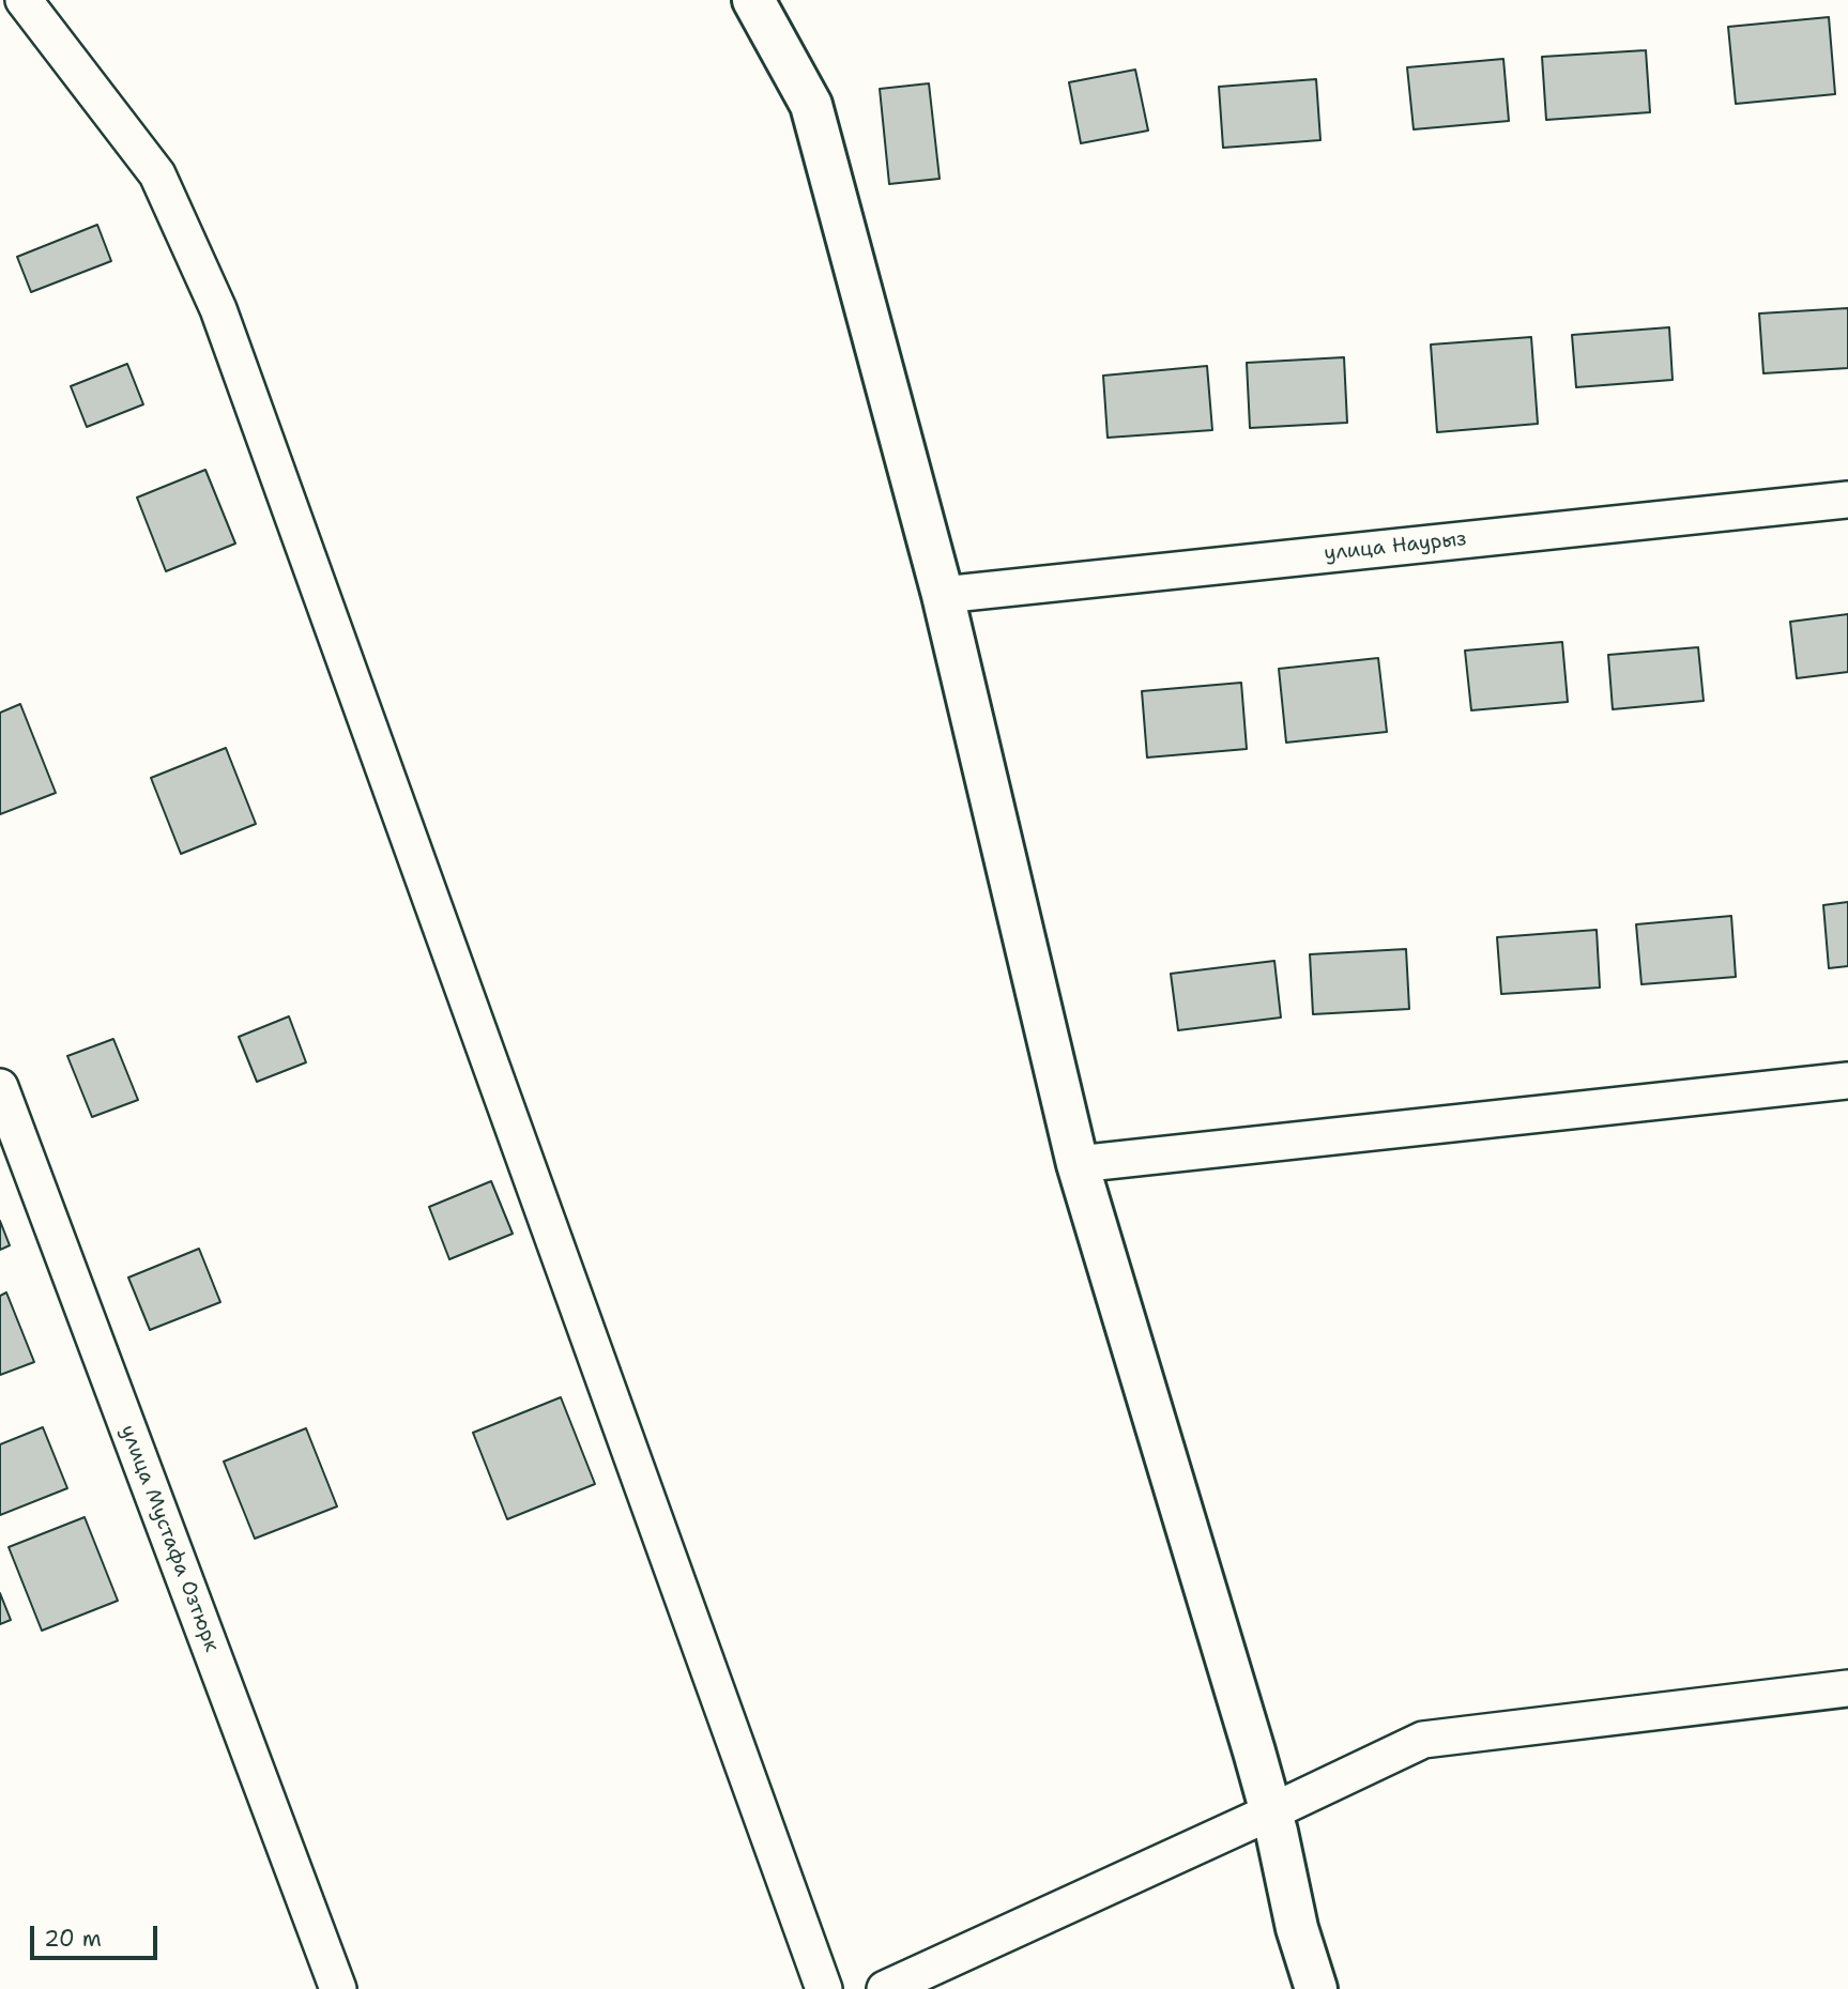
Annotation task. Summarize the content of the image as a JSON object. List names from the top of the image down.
{
  "streets": {
    "street": ["улица Наурыз", "улица Мустафа Озтюрк"]
  },
  "scale_bar": "20 m"
}
